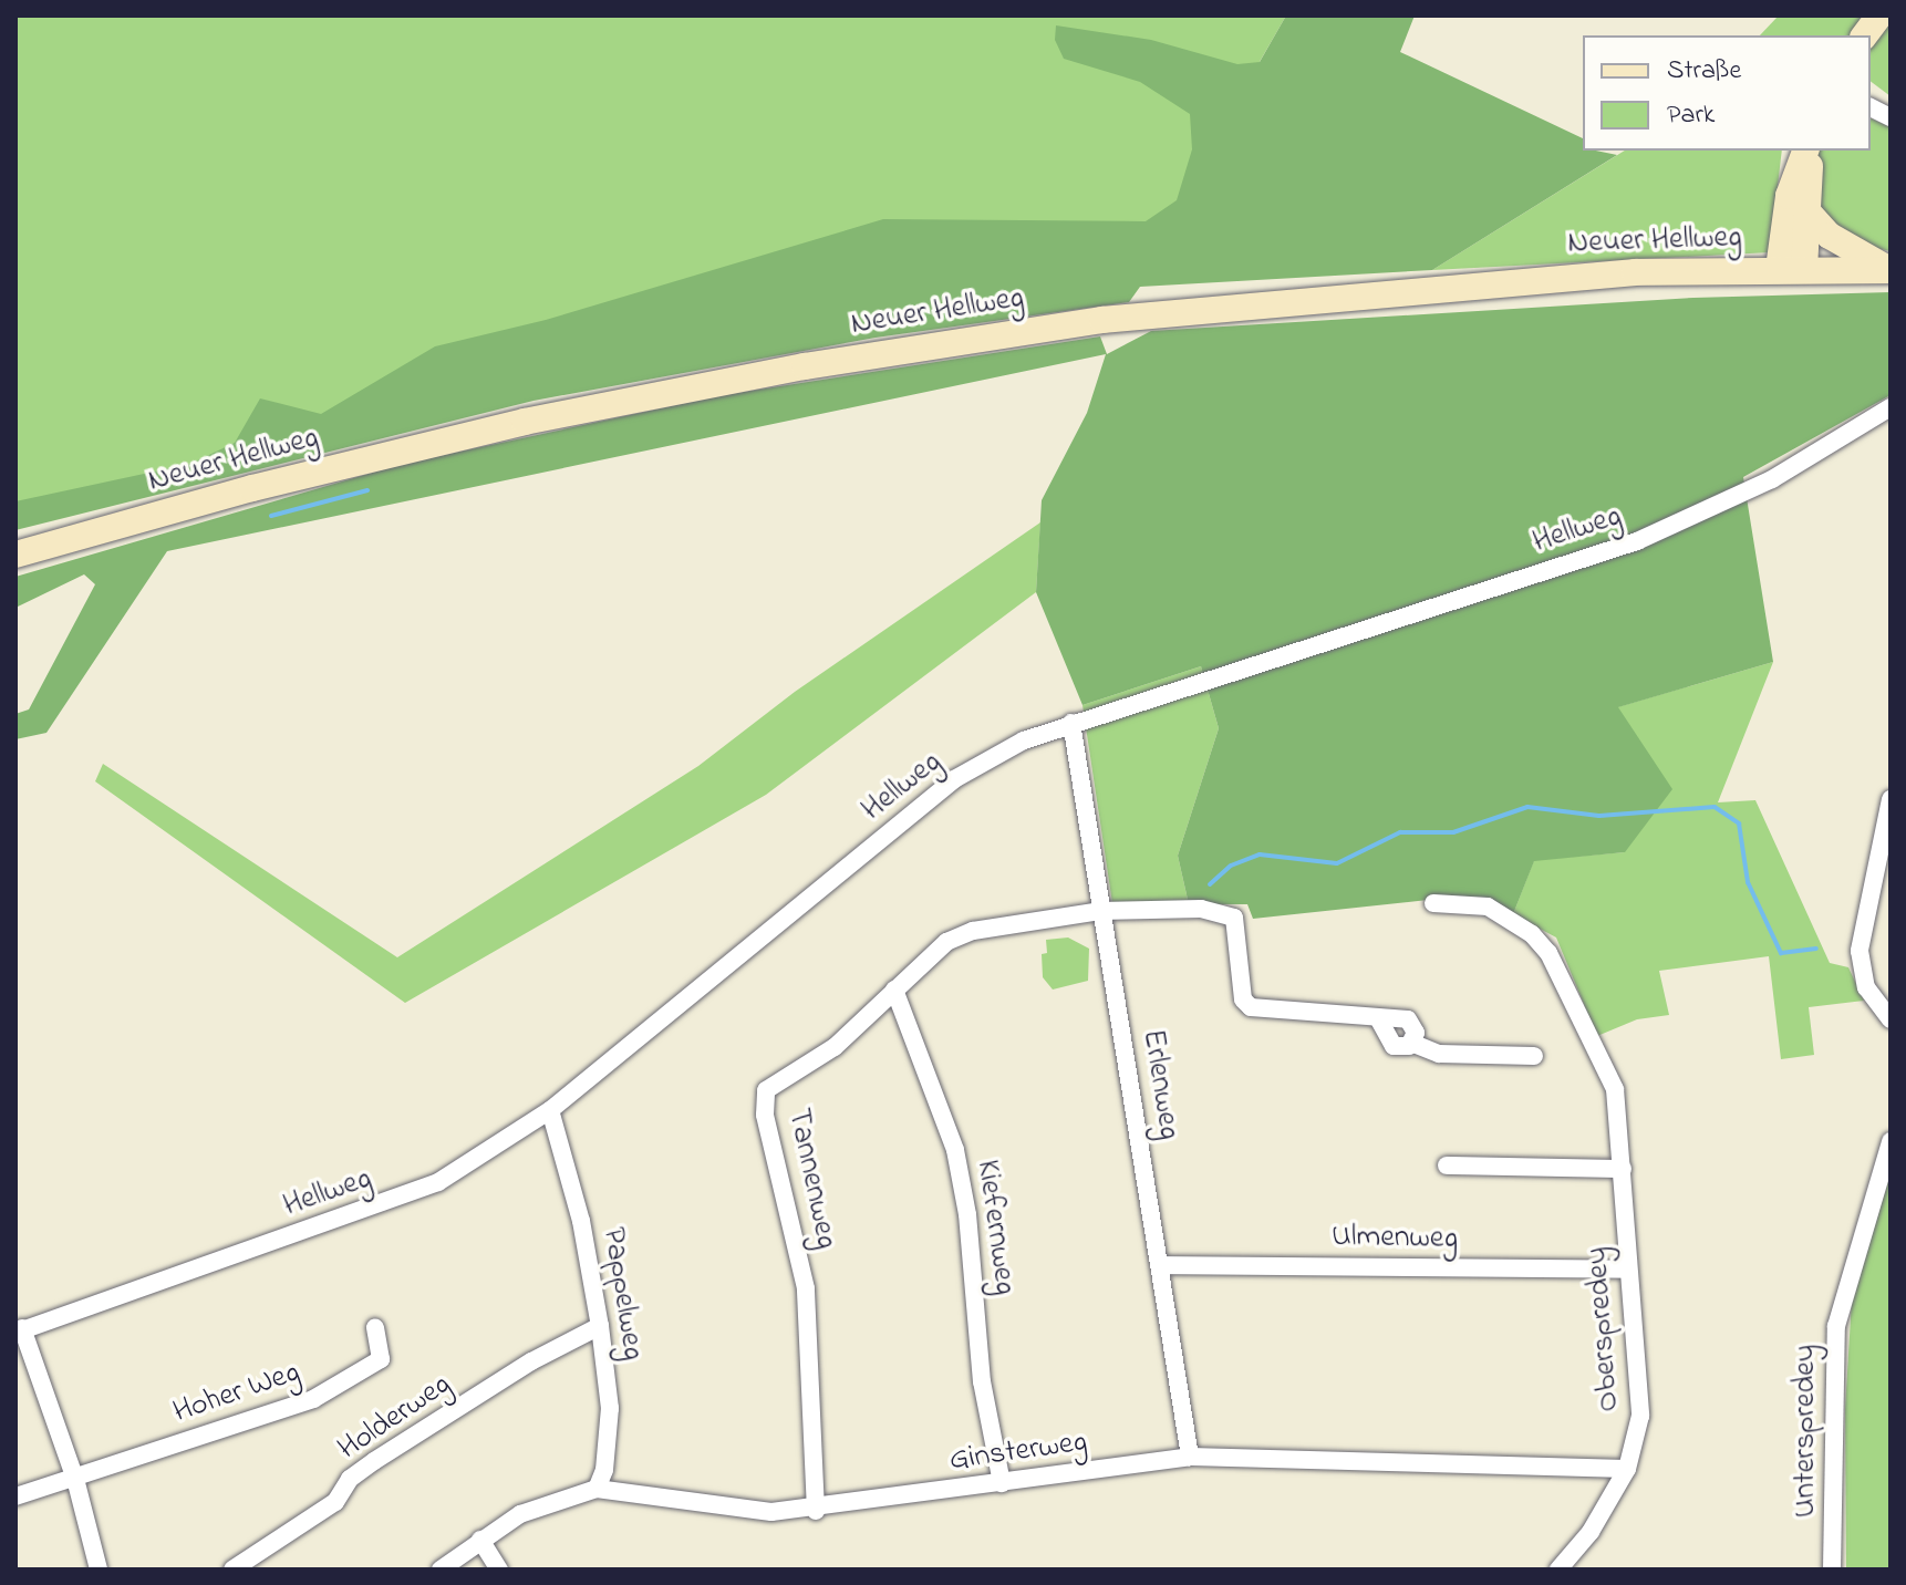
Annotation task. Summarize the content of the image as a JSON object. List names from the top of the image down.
{
  "streets": {
    "main road": ["Neuer Hellweg"],
    "street": [
      "Hellweg",
      "Erlenweg",
      "Tannenweg",
      "Kiefernweg",
      "Ulmenweg",
      "Pappelweg",
      "Oberspredey",
      "Hoher Weg",
      "Holderweg",
      "Unterspredey",
      "Ginsterweg"
    ]
  },
  "crossings": [
    ["Hellweg", "Erlenweg"],
    ["Hellweg", "Pappelweg"],
    ["Erlenweg", "Tannenweg"],
    ["Erlenweg", "Ulmenweg"],
    ["Erlenweg", "Ginsterweg"],
    ["Tannenweg", "Kiefernweg"],
    ["Tannenweg", "Ginsterweg"],
    ["Kiefernweg", "Ginsterweg"],
    ["Ulmenweg", "Oberspredey"],
    ["Pappelweg", "Holderweg"],
    ["Pappelweg", "Ginsterweg"],
    ["Oberspredey", "Ginsterweg"]
  ],
  "legend": ["Straße", "Park"]
}
